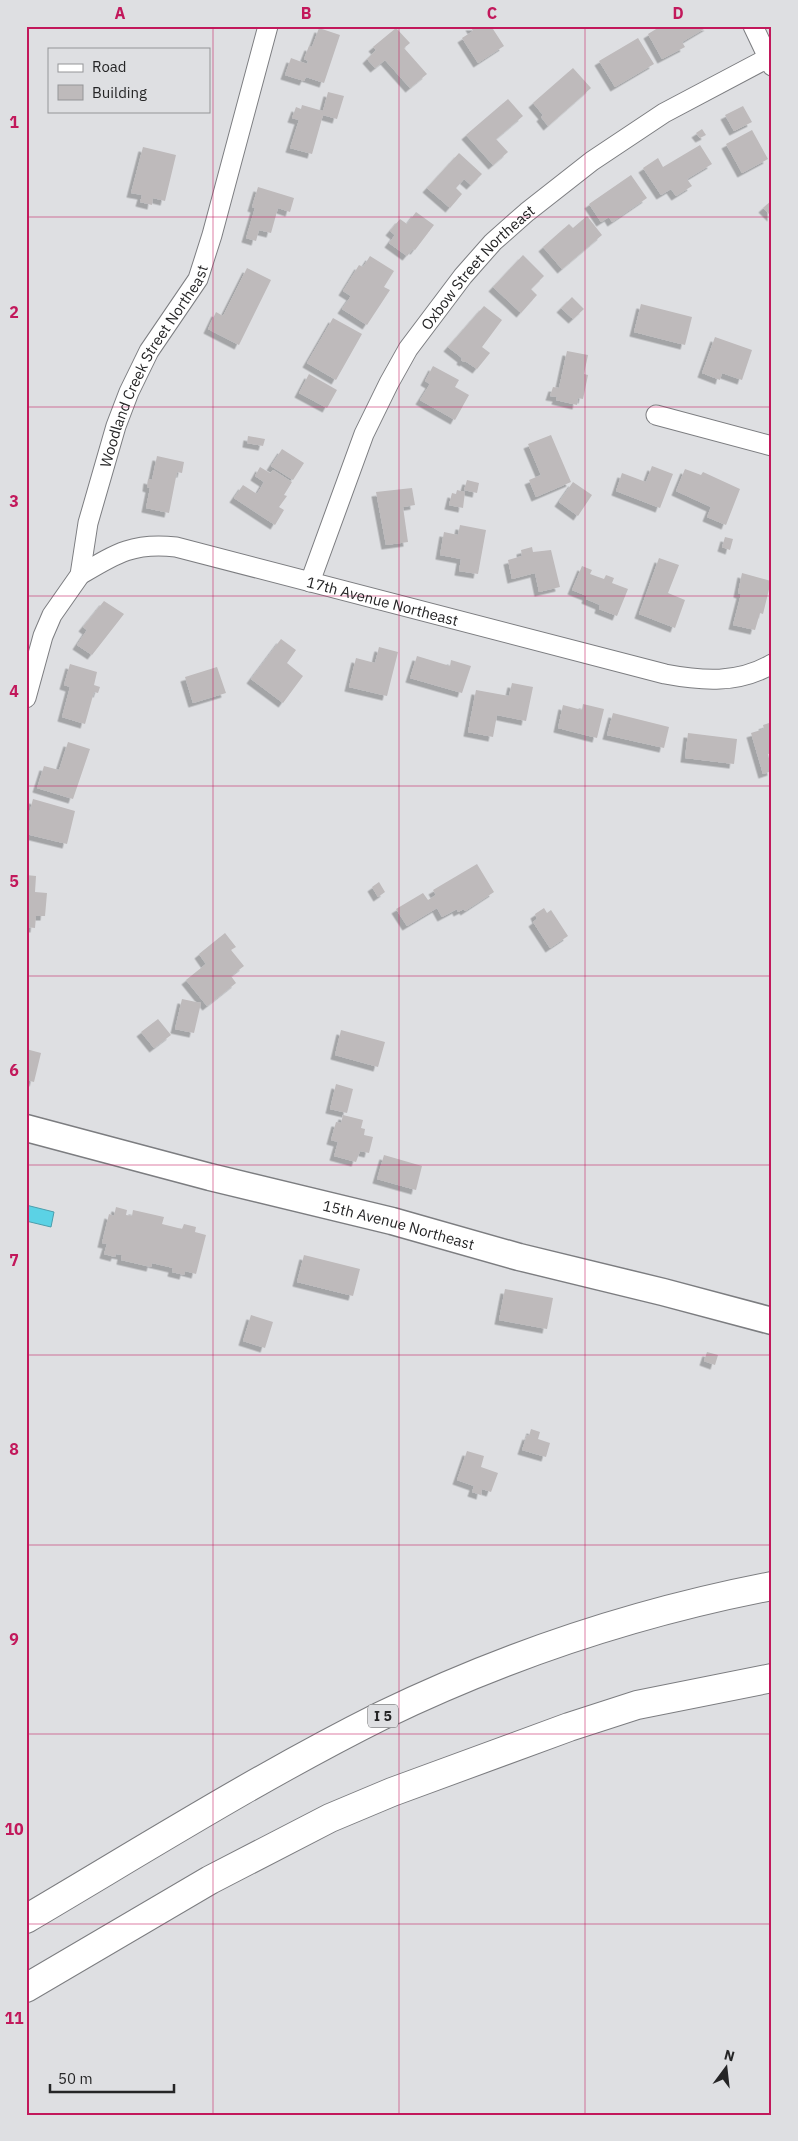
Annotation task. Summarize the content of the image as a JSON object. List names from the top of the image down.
{
  "streets": {
    "highway": ["I 5"],
    "street": [
      "Oxbow Street Northeast",
      "Woodland Creek Street Northeast",
      "17th Avenue Northeast",
      "15th Avenue Northeast"
    ]
  },
  "crossings": [
    ["Oxbow Street Northeast", "17th Avenue Northeast"],
    ["Woodland Creek Street Northeast", "17th Avenue Northeast"]
  ],
  "legend": ["Road", "Building"],
  "scale_bar": "50 m",
  "north": "top",
  "grid": {
    "columns": [
      "A",
      "B",
      "C",
      "D"
    ],
    "rows": [
      "1",
      "2",
      "3",
      "4",
      "5",
      "6",
      "7",
      "8",
      "9",
      "10",
      "11"
    ]
  }
}
